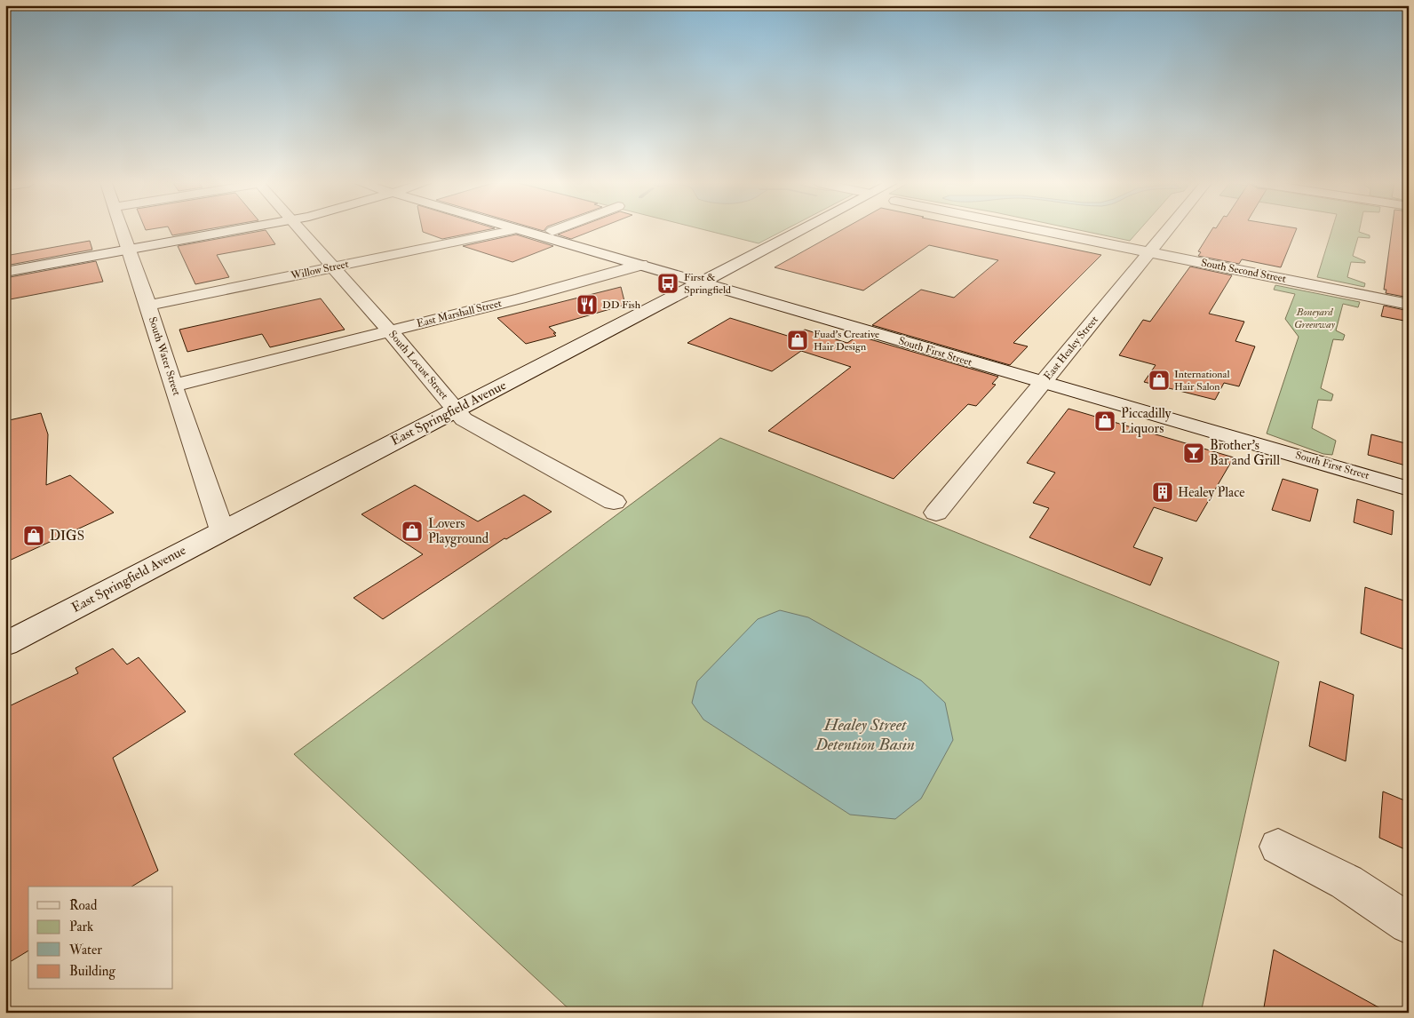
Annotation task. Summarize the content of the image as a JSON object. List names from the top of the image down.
{
  "streets": {
    "street": [
      "Willow Street",
      "South Second Street",
      "East Marshall Street",
      "East Healey Street",
      "South First Street",
      "South Water Street",
      "South Locust Street",
      "East Springfield Avenue"
    ]
  },
  "crossings": [
    ["Willow Street", "South Water Street"],
    ["Willow Street", "South Locust Street"],
    ["South Second Street", "East Healey Street"],
    ["East Marshall Street", "South First Street"],
    ["East Marshall Street", "South Water Street"],
    ["East Marshall Street", "South Locust Street"],
    ["East Healey Street", "South First Street"],
    ["South First Street", "East Springfield Avenue"],
    ["South Water Street", "East Springfield Avenue"],
    ["South Locust Street", "East Springfield Avenue"]
  ],
  "water": ["Healey Street Detention Basin"],
  "parks": ["Boneyard Greenway"],
  "places": {
    "bus stop": ["First & Springfield"],
    "restaurant": ["DD Fish"],
    "shop": [
      "Fuad's Creative Hair Design",
      "International Hair Salon",
      "Piccadilly Liquors",
      "Lovers Playground",
      "DIGS"
    ],
    "bar": ["Brother's Bar and Grill"],
    "building": ["Healey Place"]
  },
  "legend": [
    "Road",
    "Park",
    "Water",
    "Building"
  ]
}
